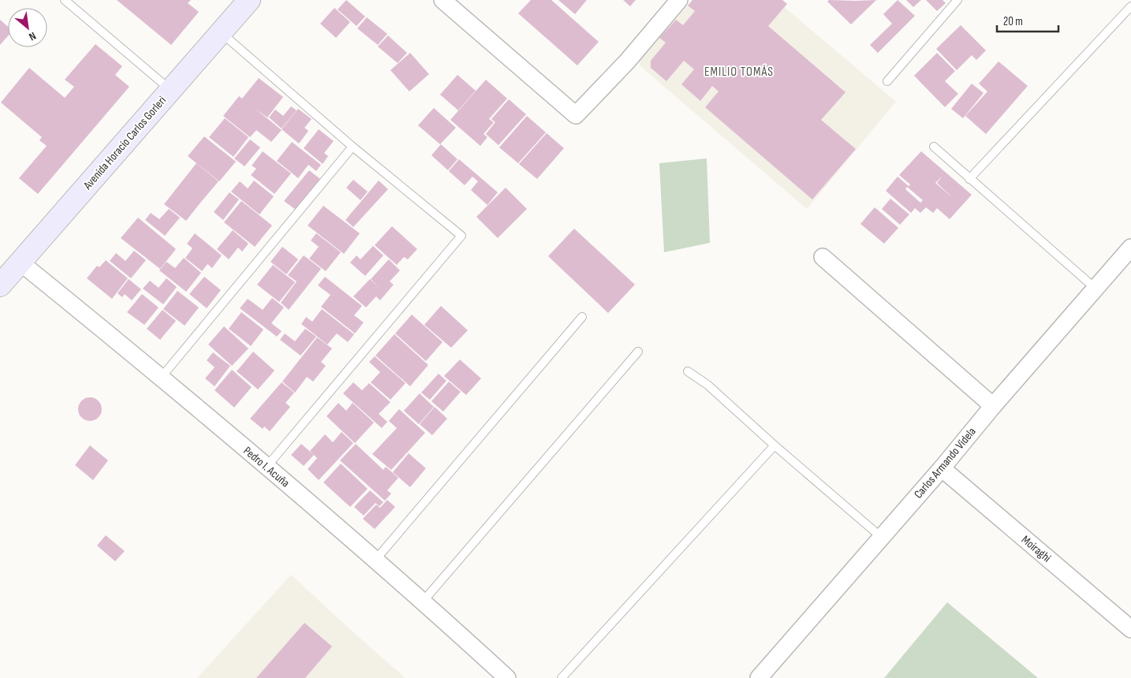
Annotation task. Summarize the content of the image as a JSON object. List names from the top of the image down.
{
  "streets": {
    "main road": ["Avenida Horacio Carlos Gorleri"],
    "street": ["Carlos Armando Videla", "Pedro I. Acuña", "Moiraghi"]
  },
  "crossings": [
    ["Avenida Horacio Carlos Gorleri", "Pedro I. Acuña"],
    ["Carlos Armando Videla", "Moiraghi"]
  ],
  "districts": ["EMILIO TOMÁS"],
  "scale_bar": "20 m",
  "north": "bottom right"
}
